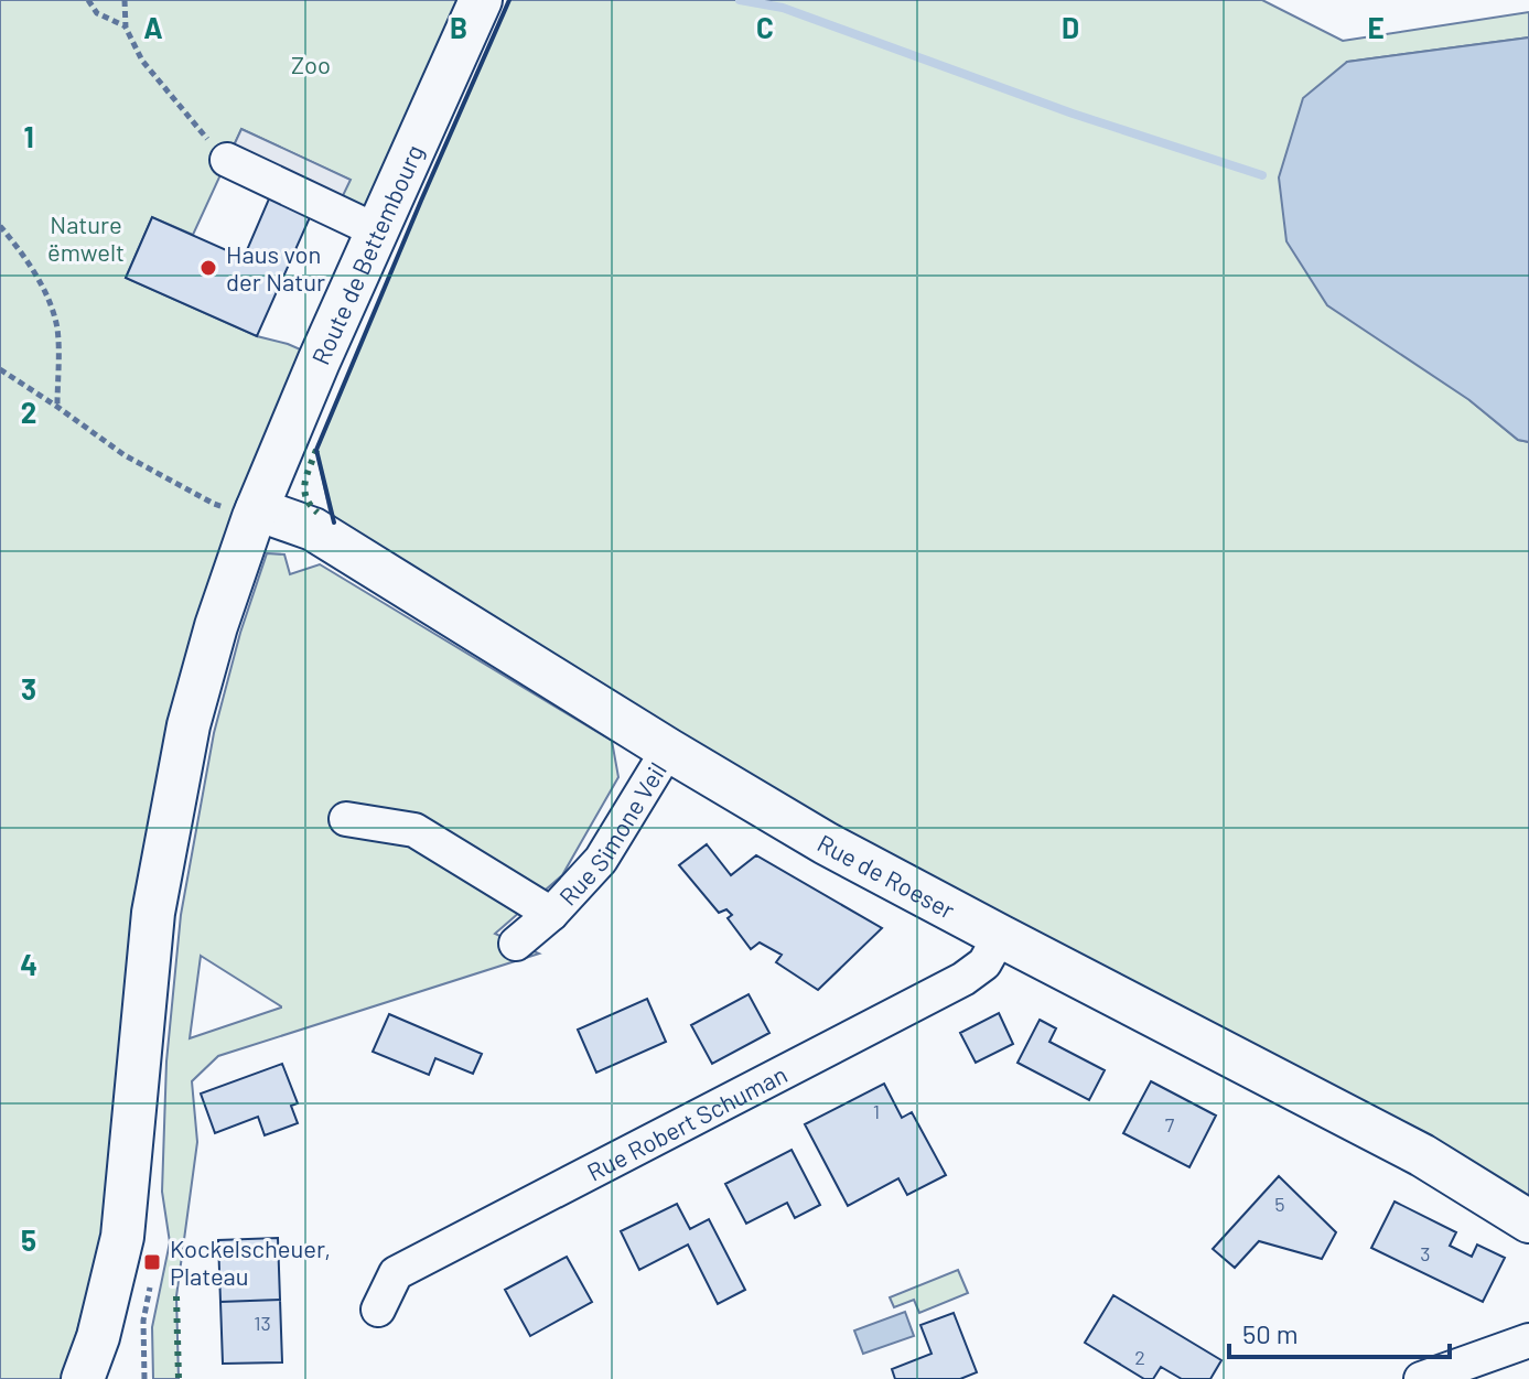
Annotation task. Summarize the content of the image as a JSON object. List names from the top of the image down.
{
  "streets": {
    "main road": ["Route de Bettembourg", "Rue de Roeser"],
    "street": ["Rue Simone Veil", "Rue Robert Schuman"]
  },
  "crossings": [
    ["Route de Bettembourg", "Rue de Roeser"],
    ["Rue Simone Veil", "Rue de Roeser"],
    ["Rue de Roeser", "Rue Robert Schuman"]
  ],
  "parks": ["Zoo", "Nature ëmwelt"],
  "places": {
    "other": ["Haus von der Natur"],
    "transit": ["Kockelscheuer, Plateau"]
  },
  "house_numbers": [
    "1",
    "7",
    "5",
    "3",
    "13",
    "2"
  ],
  "scale_bar": "50 m",
  "grid": {
    "columns": [
      "A",
      "B",
      "C",
      "D",
      "E"
    ],
    "rows": [
      "1",
      "2",
      "3",
      "4",
      "5"
    ]
  }
}
